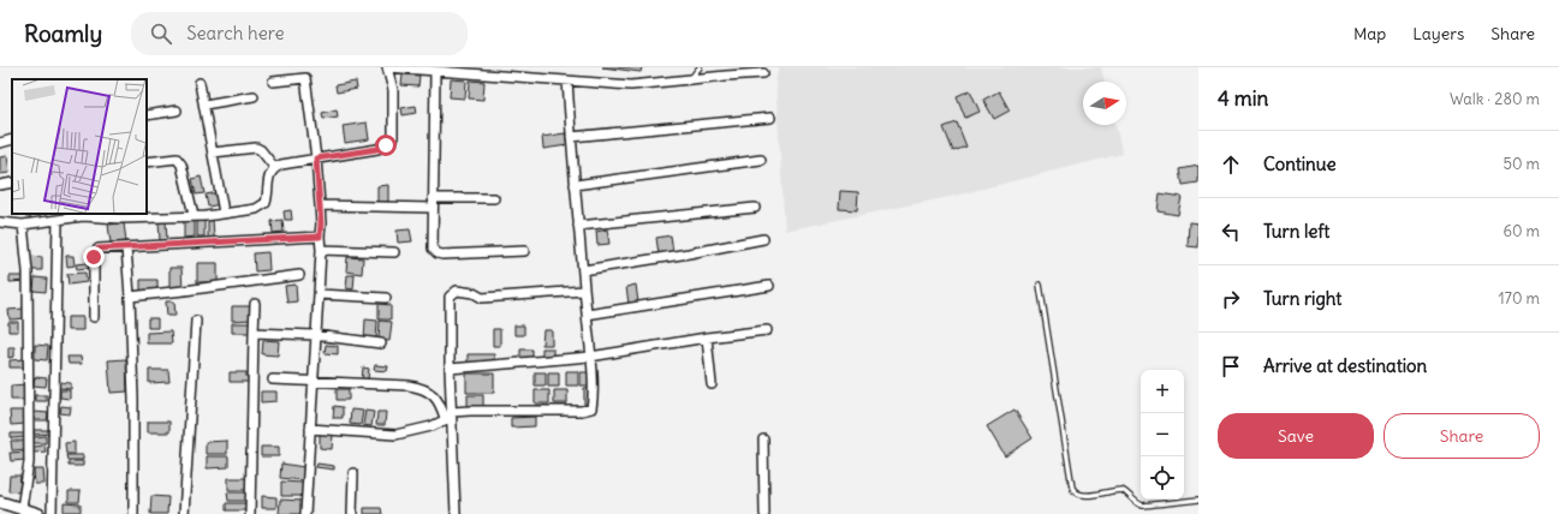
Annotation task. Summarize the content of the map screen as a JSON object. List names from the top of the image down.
{
  "north": "right",
  "page": {
    "header": "Roamly",
    "search": "Search here",
    "nav": ["Map", "Layers", "Share"],
    "heading": ["4 min", "Walk · 280 m"],
    "list": [
      ["Continue", "50 m"],
      ["Turn left", "60 m"],
      ["Turn right", "170 m"],
      "Arrive at destination"
    ],
    "map_buttons": ["+", "−"],
    "buttons": ["Save", "Share"]
  }
}
